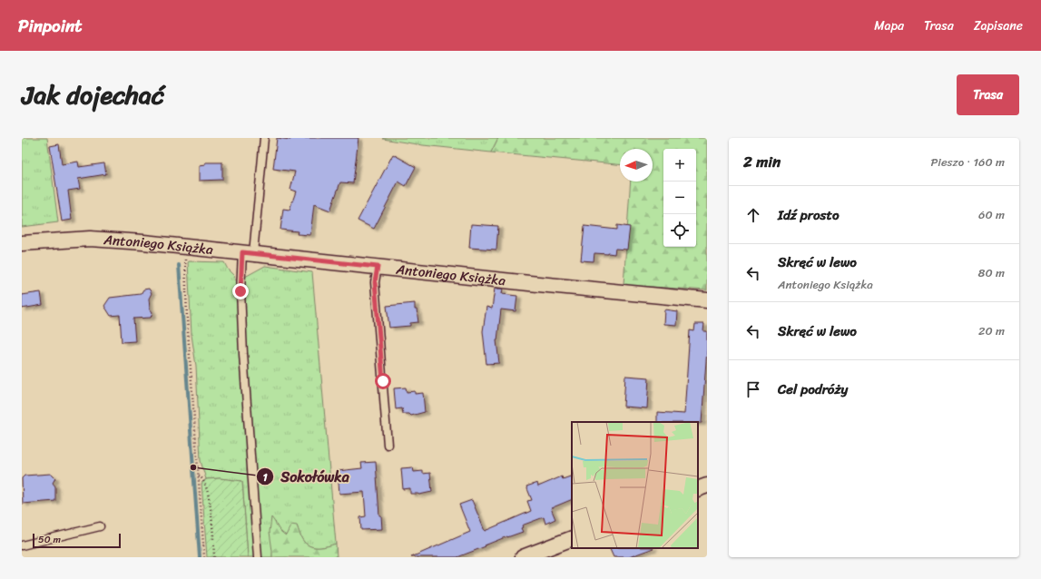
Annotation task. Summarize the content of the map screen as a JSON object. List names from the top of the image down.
{
  "streets": {
    "street": ["Antoniego Książka"]
  },
  "places": ["Sokołówka"],
  "scale_bar": "50 m",
  "north": "left",
  "page": {
    "header": "Pinpoint",
    "nav": ["Mapa", "Trasa", "Zapisane"],
    "title": "Jak dojechać",
    "buttons": "Trasa",
    "heading": ["2 min", "Pieszo · 160 m"],
    "map_buttons": ["+", "−"],
    "list": [
      ["Idź prosto", "60 m"],
      ["Skręć w lewo", "Antoniego Książka", "80 m"],
      ["Skręć w lewo", "20 m"],
      "Cel podróży"
    ],
    "scale": "50 m"
  }
}
